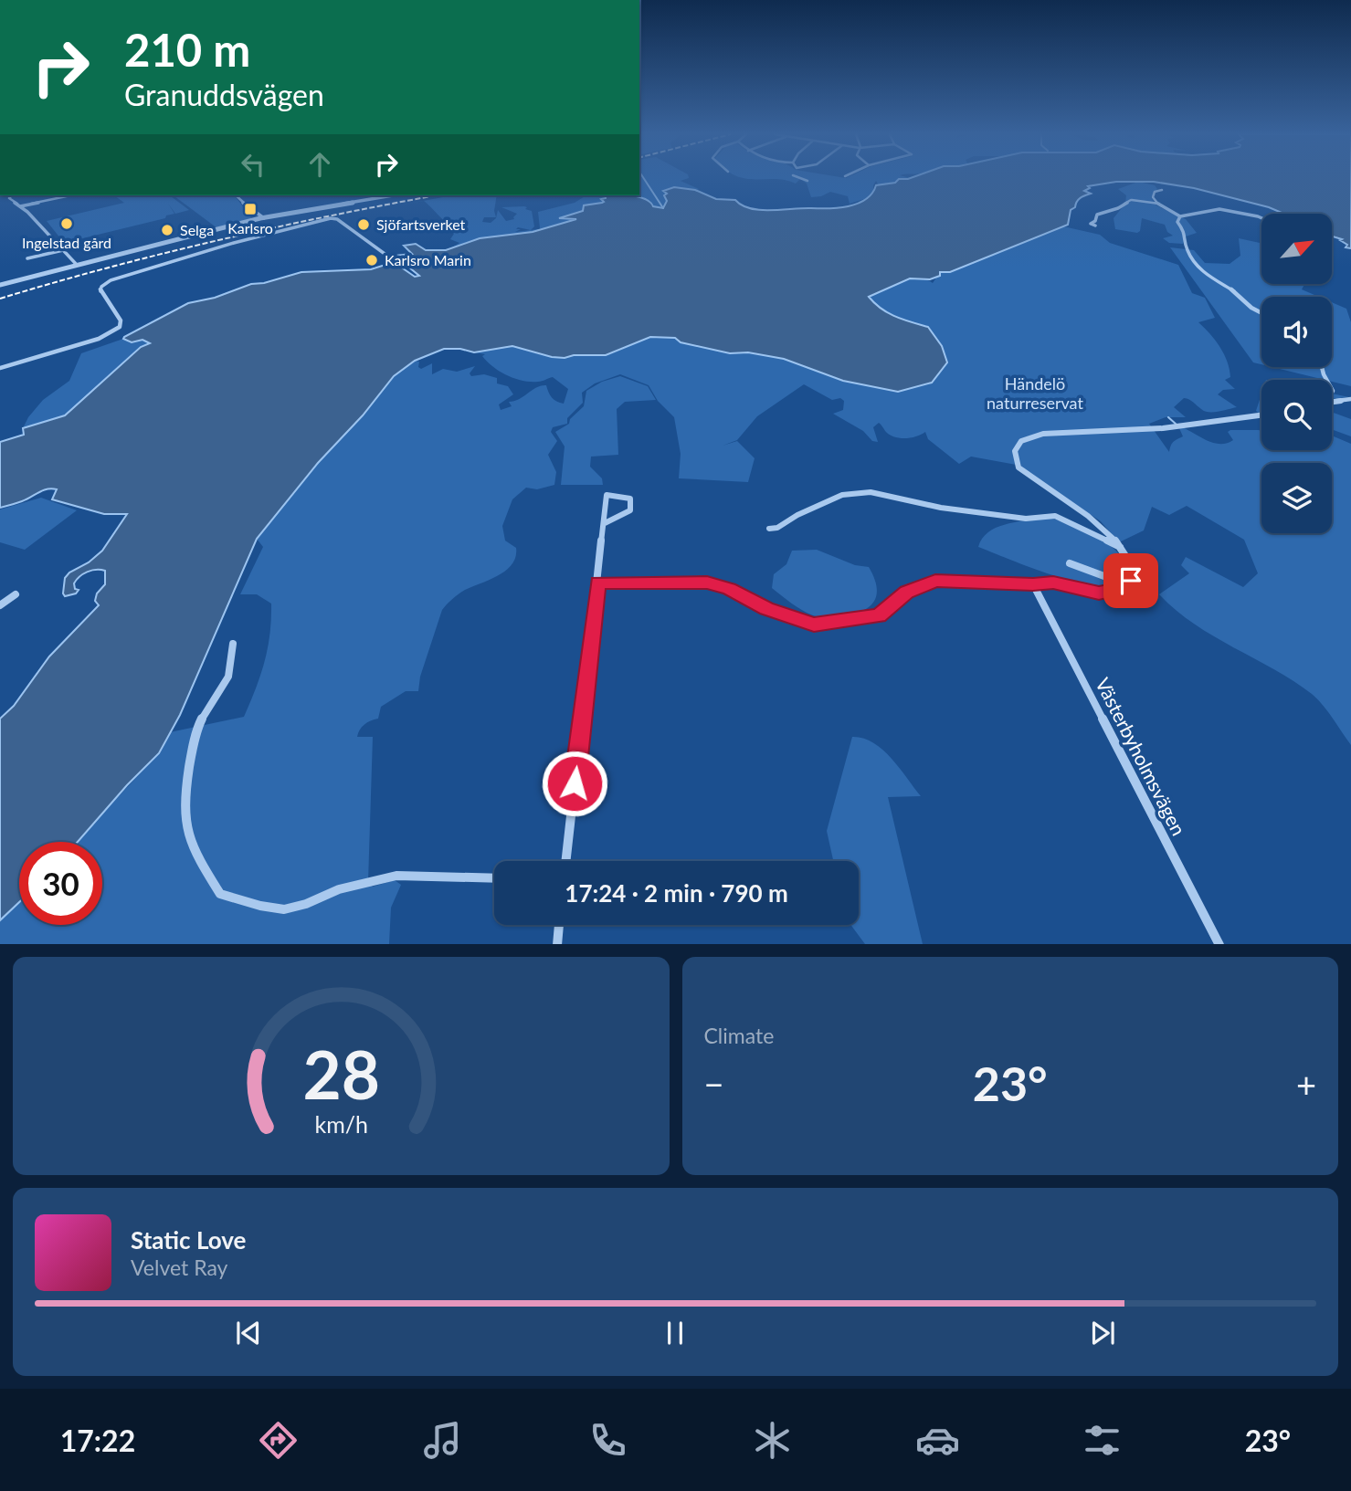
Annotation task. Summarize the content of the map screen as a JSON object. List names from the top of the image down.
{
  "streets": {
    "street": ["Västerbyholmsvägen"]
  },
  "parks": ["Händelö naturreservat"],
  "places": {
    "transit": ["Karlsro"],
    "other": [
      "Ingelstad gård",
      "Sjöfartsverket",
      "Selga",
      "Karlsro Marin"
    ]
  },
  "north": "top right",
  "page": {
    "turn": ["210 m", "Granuddsvägen"],
    "limit": "30",
    "trip": "17:24 · 2 min · 790 m",
    "tile": "Climate",
    "heat": ["−", "23°", "+"],
    "song": ["Static Love", "Velvet Ray"],
    "tabs": ["17:22", "23°"],
    "gauge": ["28", "km/h"]
  }
}
